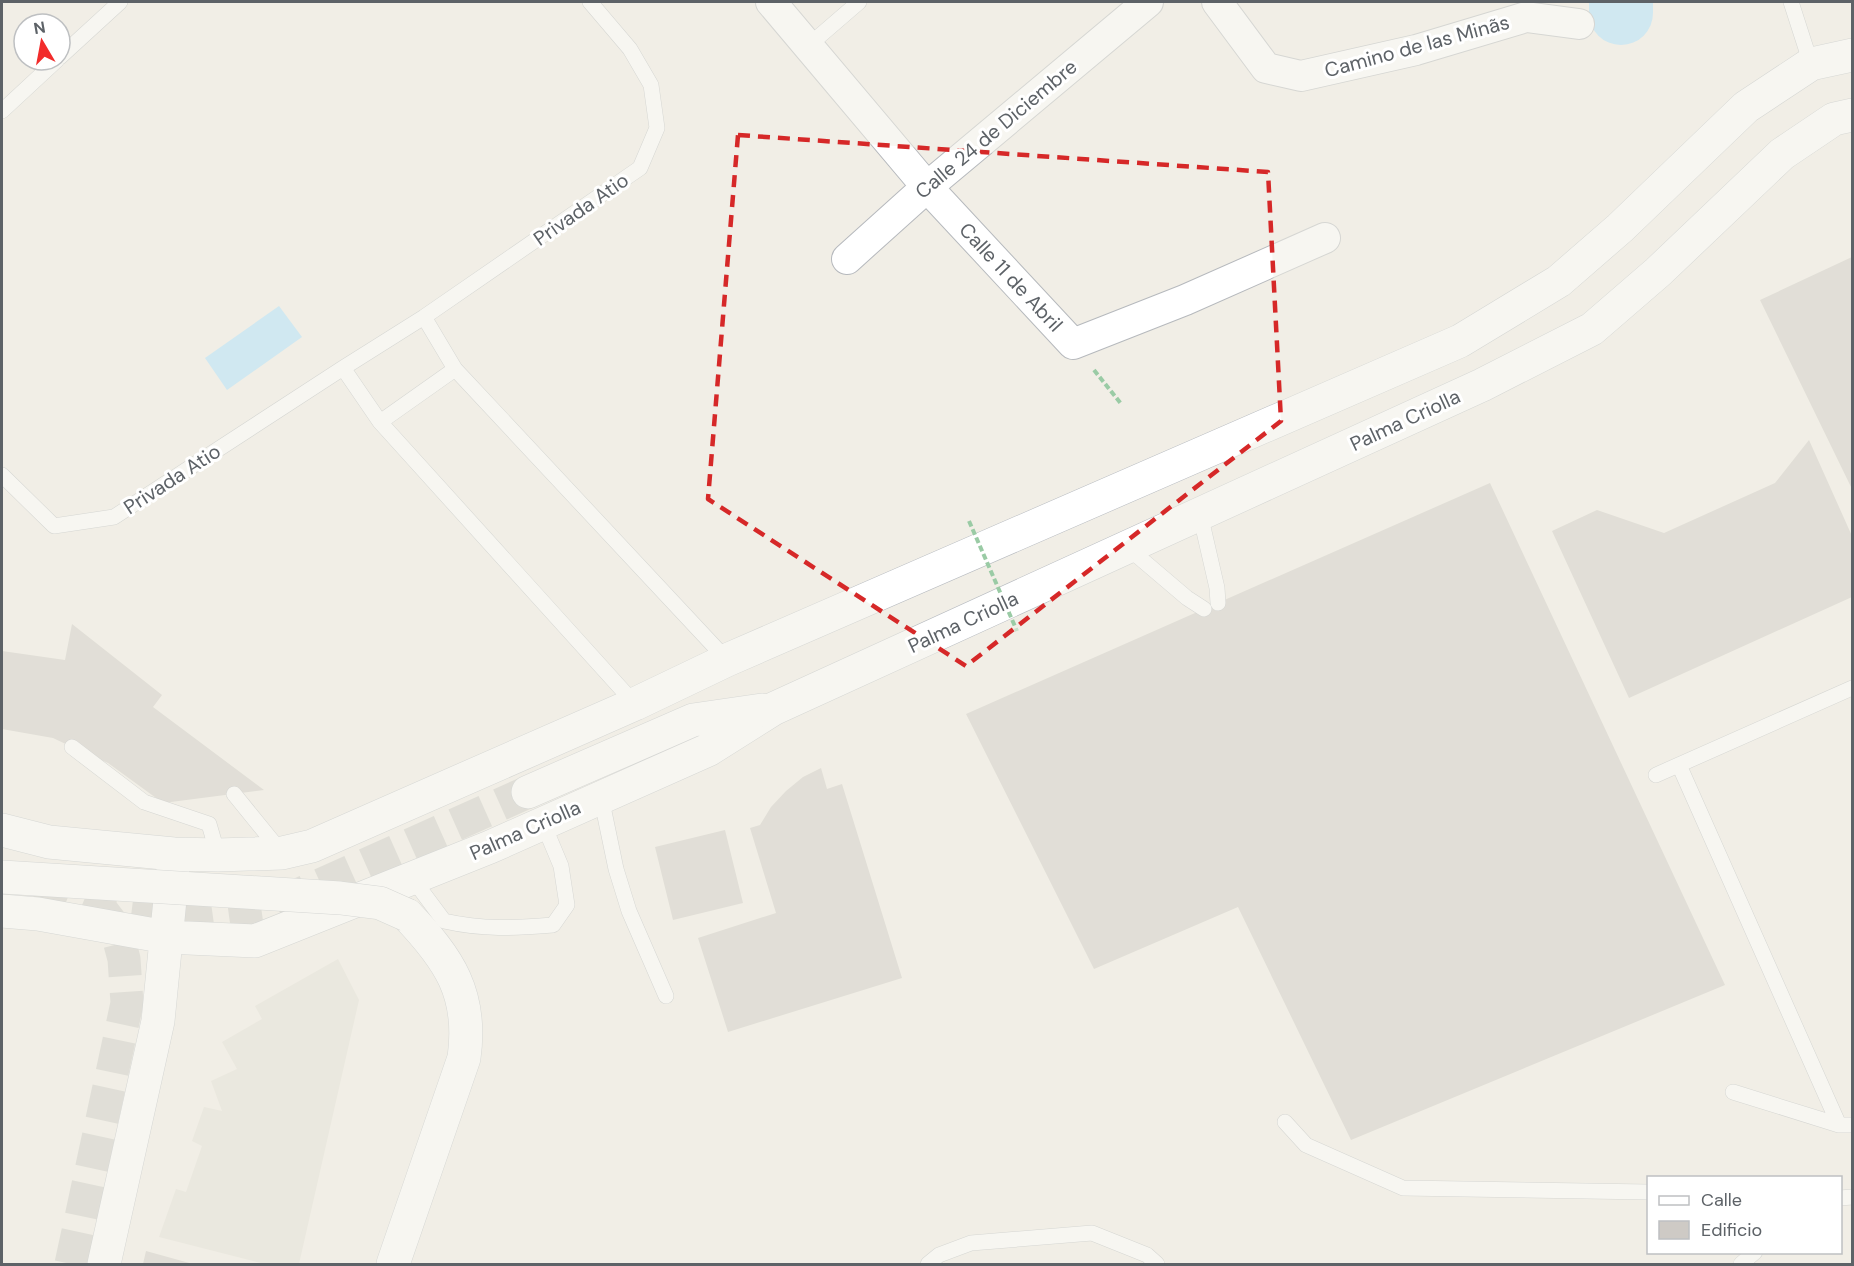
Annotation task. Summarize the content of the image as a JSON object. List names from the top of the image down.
{
  "streets": {
    "main road": ["Palma Criolla"],
    "street": ["Camino de las Minãs", "Calle 24 de Diciembre", "Calle 11 de Abril"],
    "lane": ["Privada Atio"]
  },
  "crossings": [
    ["Calle 24 de Diciembre", "Calle 11 de Abril"]
  ],
  "legend": ["Calle", "Edificio"],
  "north": "top"
}
